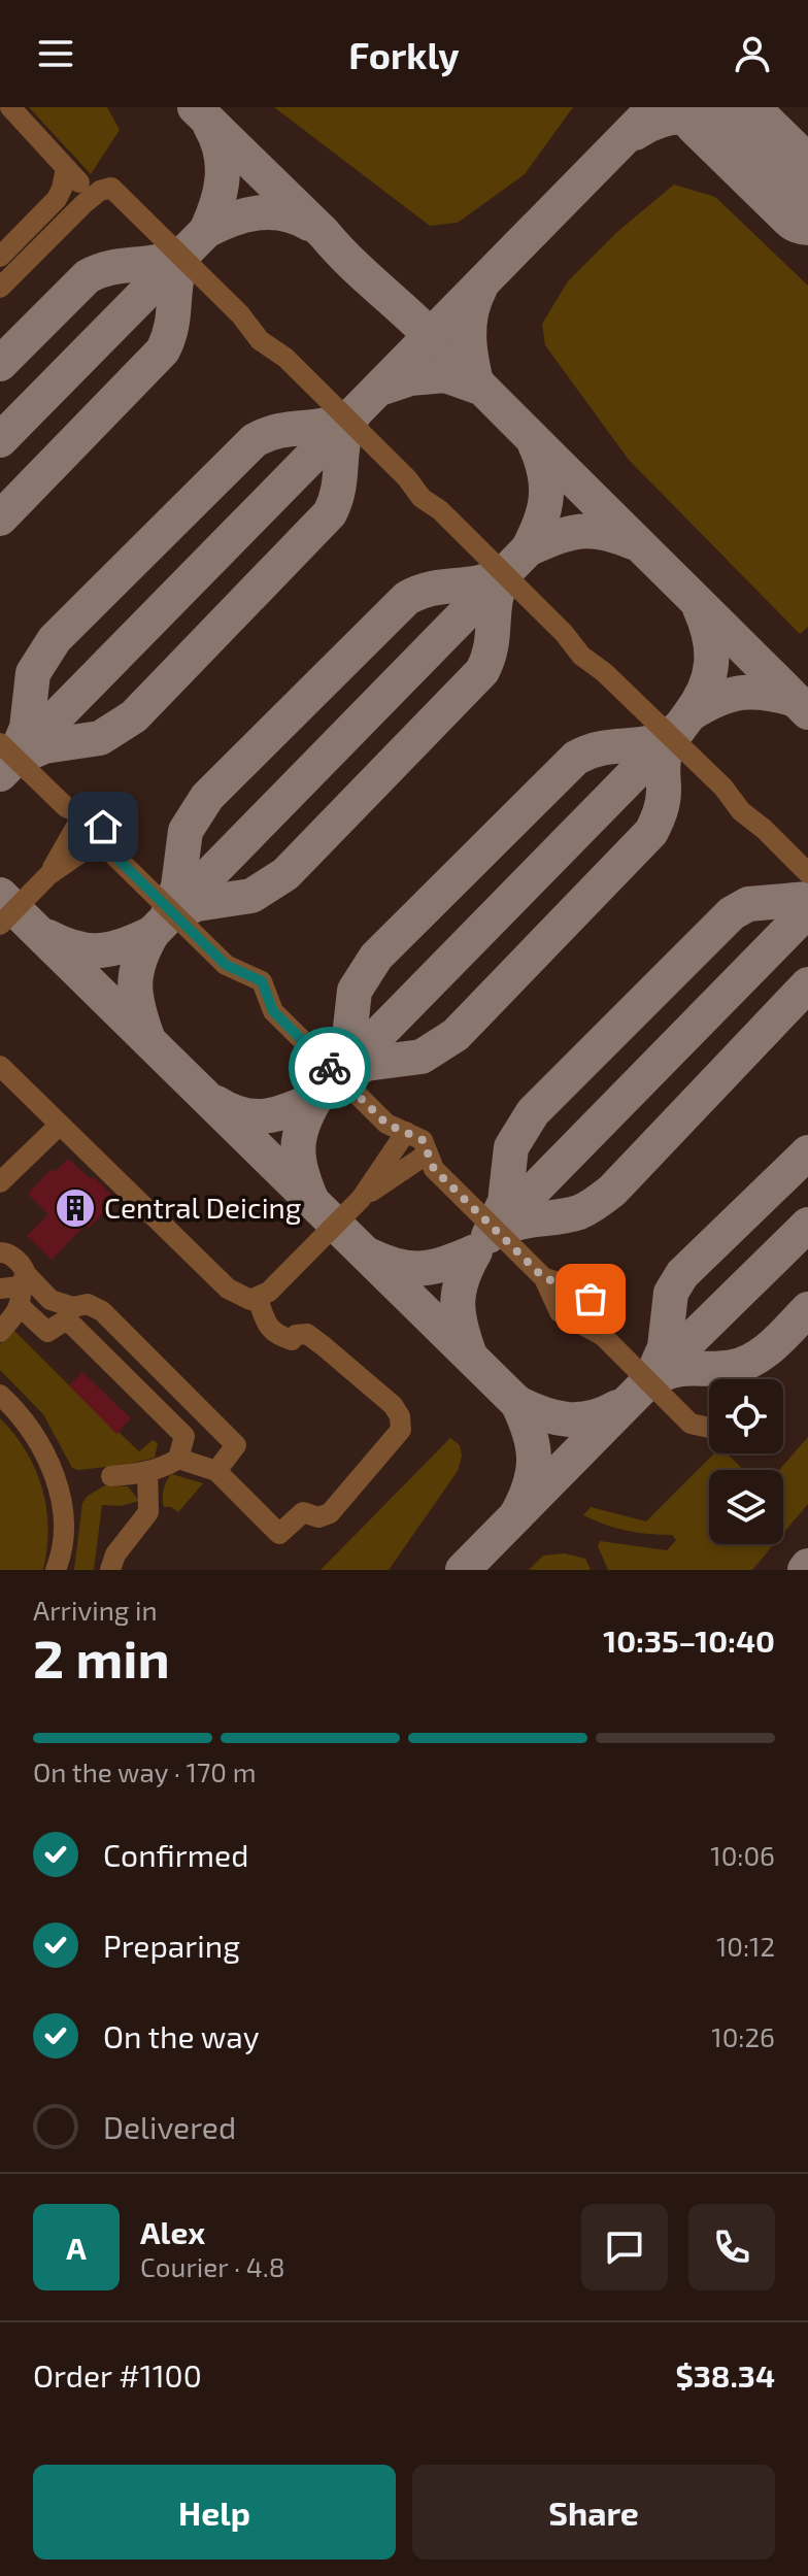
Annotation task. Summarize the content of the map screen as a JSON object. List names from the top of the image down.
{
  "places": {
    "building": ["Central Deicing"]
  },
  "page": {
    "header": "Forkly",
    "heading": ["2 min", "Arriving in", "10:35–10:40"],
    "panel": [
      "Alex",
      "Courier · 4.8",
      "Order #1100",
      "$38.34"
    ],
    "bar": "On the way · 170 m",
    "list": [
      ["Confirmed", "10:06"],
      ["Preparing", "10:12"],
      ["On the way", "10:26"],
      "Delivered"
    ],
    "round": "A",
    "buttons": ["Help", "Share"]
  }
}
